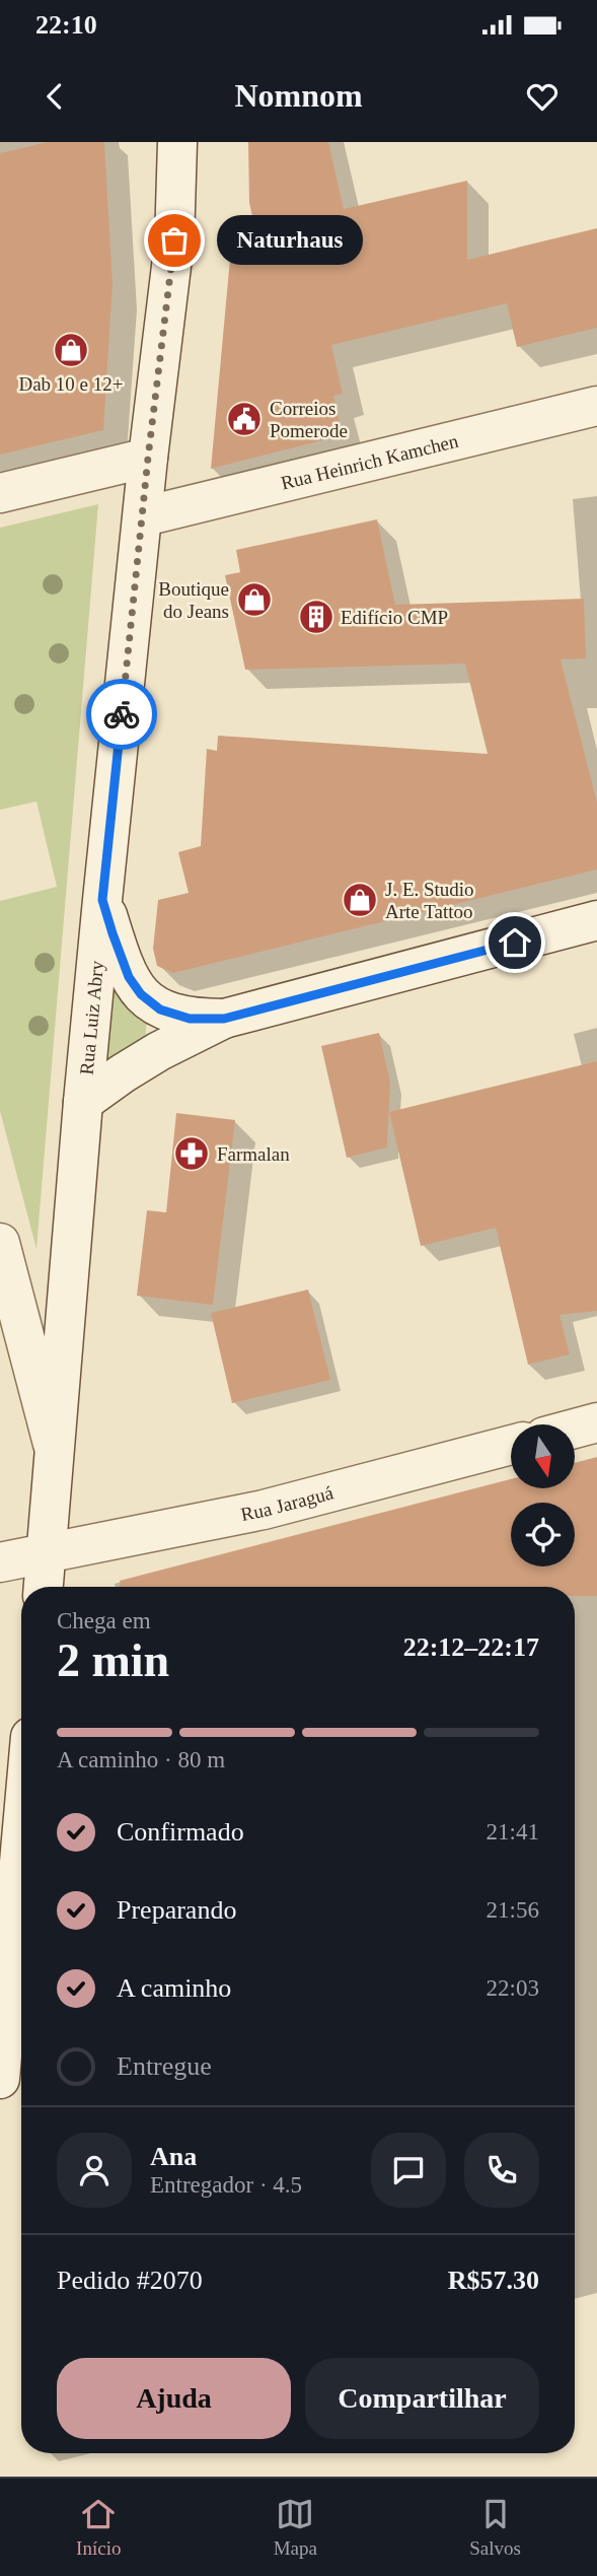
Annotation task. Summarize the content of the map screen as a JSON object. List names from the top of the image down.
{
  "streets": {
    "main road": ["Rua Heinrich Kamchen", "Rua Luiz Abry", "Rua Jaraguá"]
  },
  "crossings": [
    ["Rua Heinrich Kamchen", "Rua Luiz Abry"],
    ["Rua Luiz Abry", "Rua Jaraguá"]
  ],
  "places": {
    "other": ["Naturhaus"],
    "shop": ["Dab 10 e 12+", "Boutique do Jeans", "J. E. Studio Arte Tattoo"],
    "public building": ["Correios Pomerode"],
    "building": ["Edifício CMP"],
    "pharmacy": ["Farmalan"]
  },
  "north": "bottom",
  "page": {
    "status": "22:10",
    "header": "Nomnom",
    "bubble": "Naturhaus",
    "heading": ["2 min", "Chega em", "22:12–22:17"],
    "panel": [
      "Ana",
      "Entregador · 4.5",
      "Pedido #2070",
      "R$57.30"
    ],
    "bar": "A caminho · 80 m",
    "list": [
      ["Confirmado", "21:41"],
      ["Preparando", "21:56"],
      ["A caminho", "22:03"],
      "Entregue"
    ],
    "buttons": ["Ajuda", "Compartilhar"],
    "tabs": ["Início", "Mapa", "Salvos"]
  }
}
